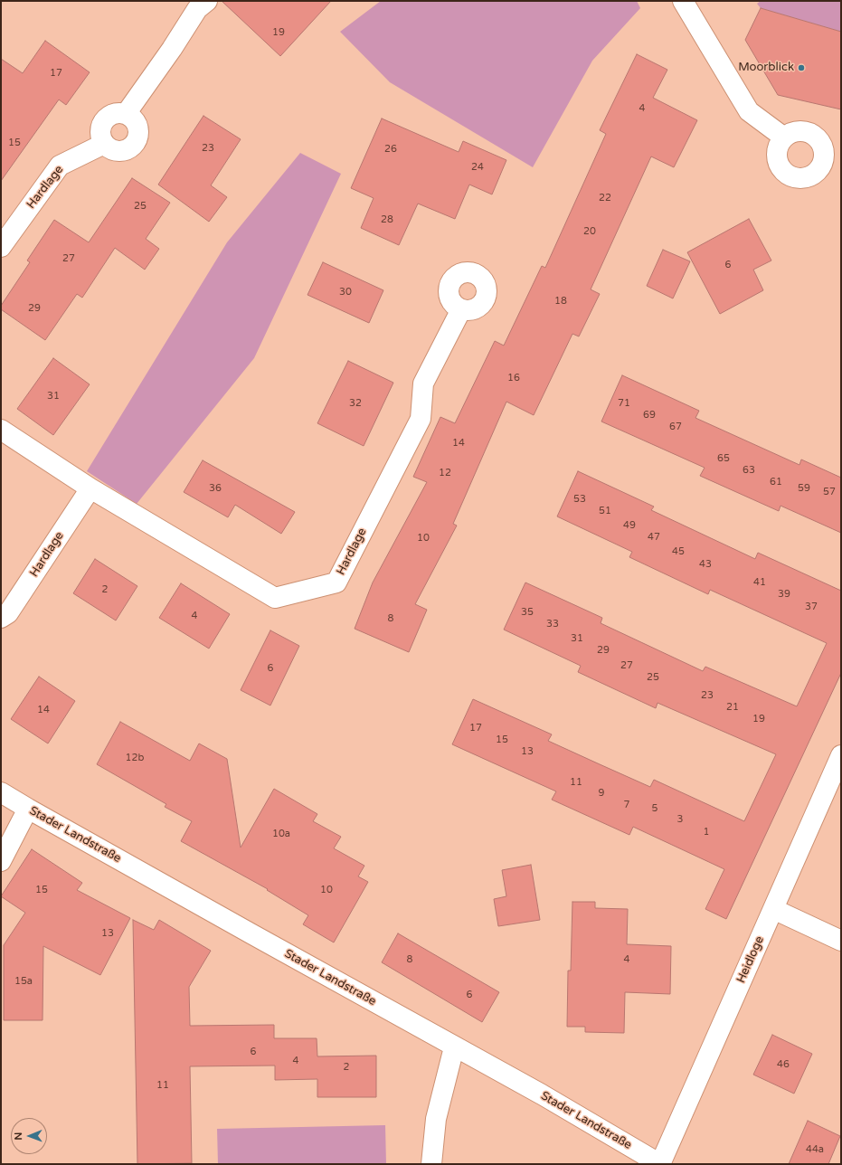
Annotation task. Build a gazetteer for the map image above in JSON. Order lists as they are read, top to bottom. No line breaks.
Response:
{"streets":{"street":["Hardlage","Stader Landstraße","Heidloge"]},"crossings":[["Stader Landstraße","Heidloge"]],"places":["Moorblick"],"house_numbers":["19","17","4","15","23","26","24","22","25","28","20","27","6","30","18","29","16","31","32","71","69","67","14","65","63","12","61","36","59","57","53","51","49","47","10","45","43","41","2","39","37","35","4","8","33","31","29","27","6","25","23","21","14","19","17","15","13","12b","11","9","7","5","3","1","10a","15","10","13","8","4","15a","6","6","4","46","2","11","44a"],"north":"left"}
